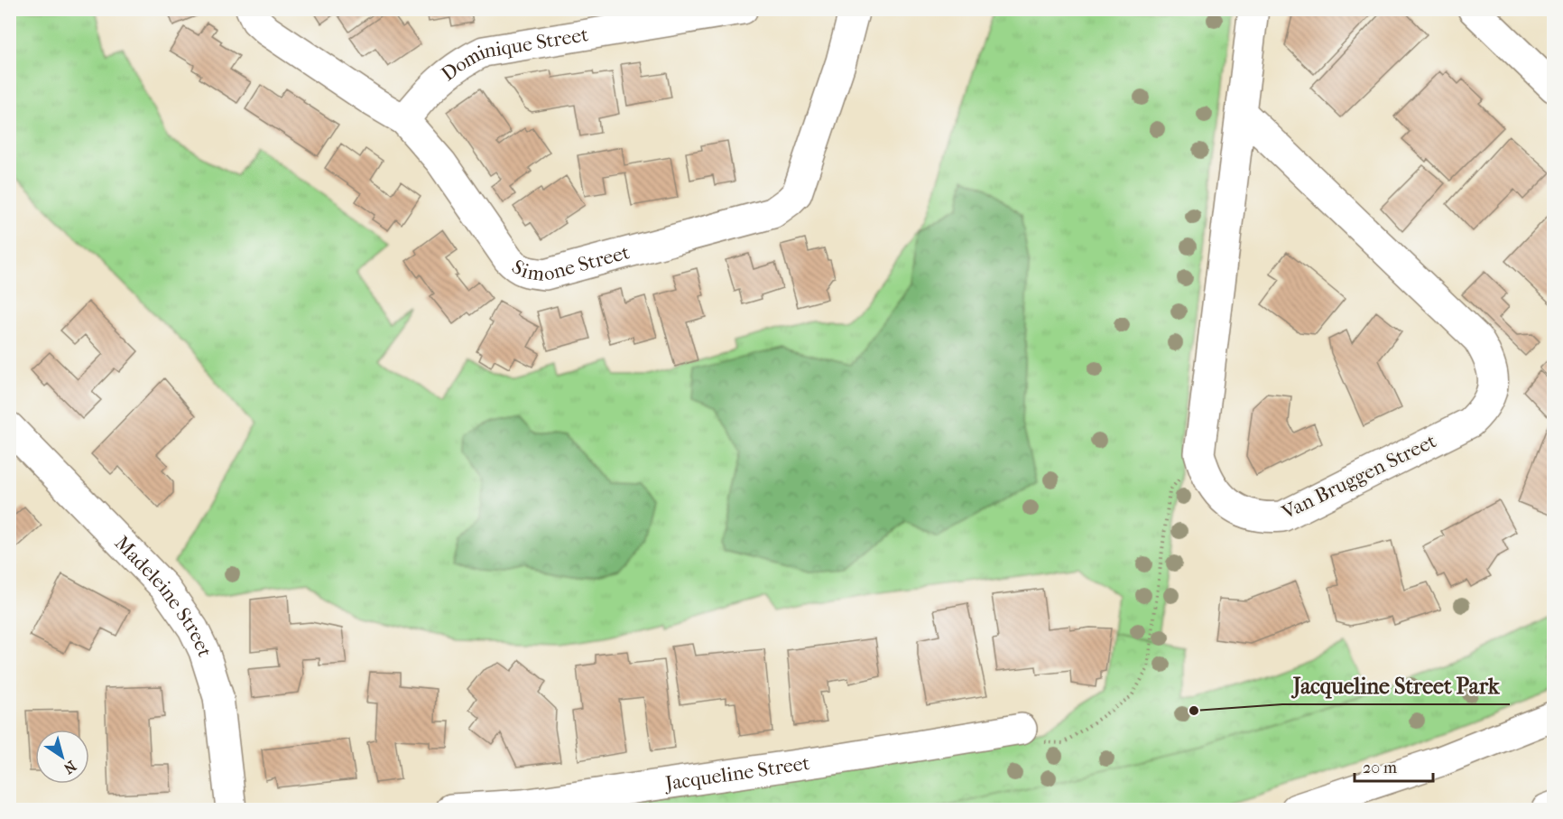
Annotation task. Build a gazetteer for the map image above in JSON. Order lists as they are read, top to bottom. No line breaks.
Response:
{"streets":{"main road":["Dominique Street","Simone Street","Van Bruggen Street","Madeleine Street","Jacqueline Street"]},"crossings":[["Dominique Street","Simone Street"]],"places":["Jacqueline Street Park"],"scale_bar":"20 m","north":"bottom right"}
